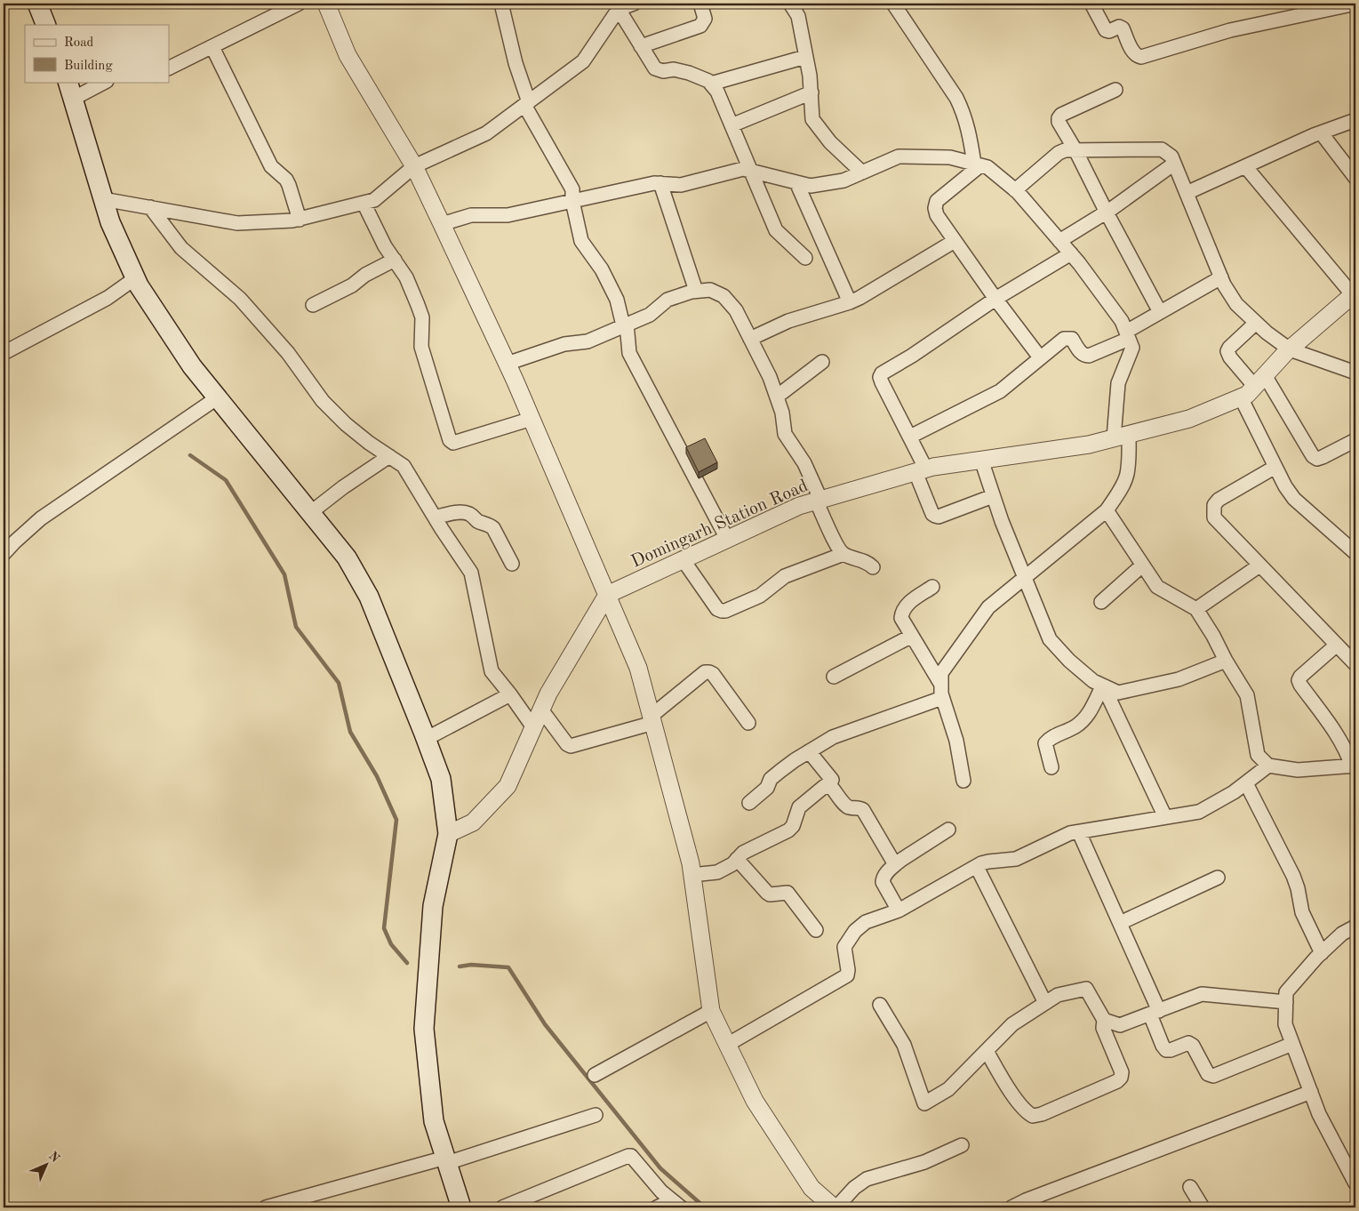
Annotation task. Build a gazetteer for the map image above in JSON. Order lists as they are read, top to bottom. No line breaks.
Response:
{"streets":{"street":["Domingarh Station Road"]},"legend":["Road","Building"],"north":"top right"}
